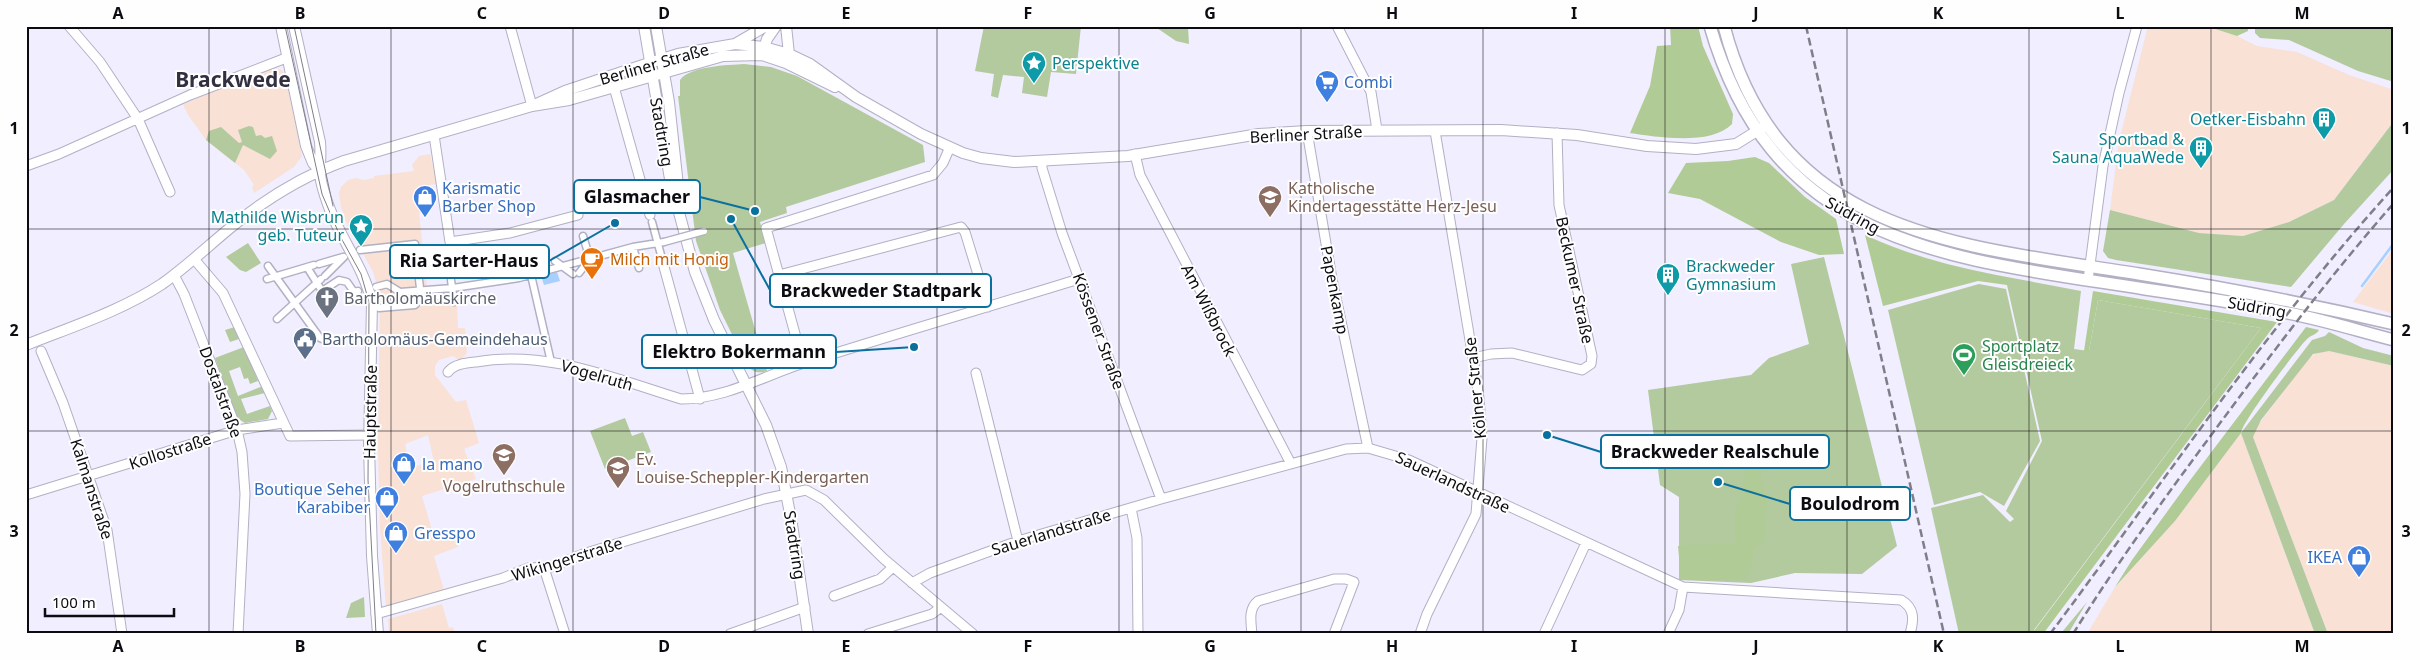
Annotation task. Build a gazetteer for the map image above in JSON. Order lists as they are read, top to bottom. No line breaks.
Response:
{"streets":{"main road":["Südring"],"street":["Berliner Straße","Stadtring","Beckumer Straße","Papenkamp","Am Wißbrock","Kössener Straße","Vogelruth","Kölner Straße","Dostalstraße","Hauptstraße","Kollostraße","Sauerlandstraße","Kalmanstraße","Wikingerstraße"]},"crossings":[["Berliner Straße","Stadtring"],["Berliner Straße","Südring"],["Berliner Straße","Beckumer Straße"],["Berliner Straße","Papenkamp"],["Berliner Straße","Am Wißbrock"],["Berliner Straße","Kössener Straße"],["Berliner Straße","Kölner Straße"],["Berliner Straße","Dostalstraße"],["Berliner Straße","Hauptstraße"],["Stadtring","Vogelruth"],["Stadtring","Wikingerstraße"],["Beckumer Straße","Kölner Straße"],["Papenkamp","Sauerlandstraße"],["Am Wißbrock","Sauerlandstraße"],["Kössener Straße","Vogelruth"],["Kössener Straße","Sauerlandstraße"],["Kölner Straße","Sauerlandstraße"],["Dostalstraße","Kollostraße"],["Hauptstraße","Wikingerstraße"],["Kollostraße","Kalmanstraße"],["Sauerlandstraße","Wikingerstraße"]],"districts":["Brackwede"],"places":{"place":["Perspektive","Mathilde Wisbrun geb. Tuteur"],"supermarket":["Combi"],"building":["Oetker-Eisbahn","Sportbad & Sauna AquaWede","Brackweder Gymnasium"],"other":["Glasmacher","Brackweder Stadtpark","Ria Sarter-Haus","Elektro Bokermann","Brackweder Realschule","Boulodrom"],"shop":["Karismatic Barber Shop","la mano","Boutique Seher Karabiber","Gresspo","IKEA"],"school or university":["Katholische Kindertagesstätte Herz-Jesu","Vogelruthschule","Ev. Louise-Scheppler-Kindergarten"],"cafe":["Milch mit Honig"],"church":["Bartholomäuskirche"],"public building":["Bartholomäus-Gemeindehaus"],"sports":["Sportplatz Gleisdreieck"]},"scale_bar":"100 m","grid":{"columns":["A","B","C","D","E","F","G","H","I","J","K","L","M"],"rows":["1","2","3"]}}
